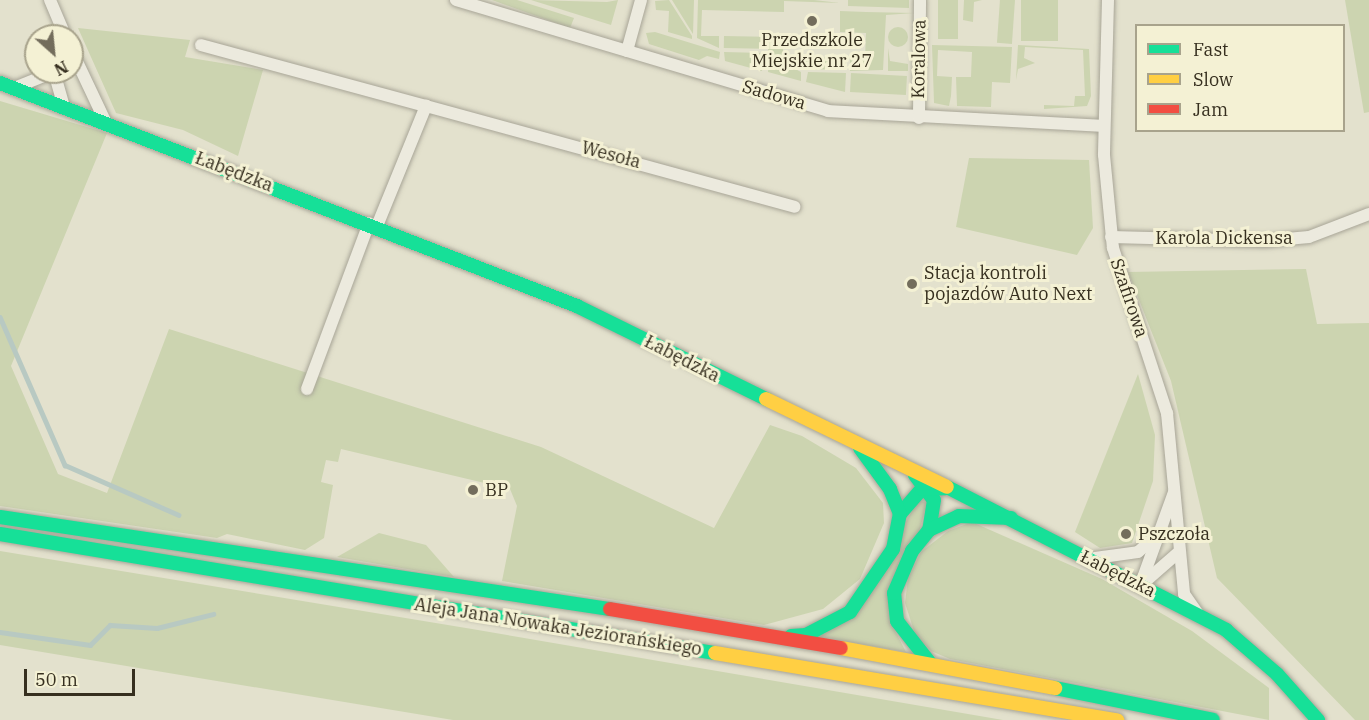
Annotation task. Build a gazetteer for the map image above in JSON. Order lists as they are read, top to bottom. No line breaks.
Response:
{"streets":{"main road":["Łabędzka","Aleja Jana Nowaka-Jeziorańskiego"],"street":["Koralowa","Sadowa","Wesoła","Karola Dickensa","Szafirowa"]},"crossings":[["Koralowa","Sadowa"],["Sadowa","Szafirowa"],["Łabędzka","Szafirowa"],["Karola Dickensa","Szafirowa"]],"places":["Przedszkole Miejskie nr 27","Stacja kontroli pojazdów Auto Next","BP","Pszczoła"],"legend":["Fast","Slow","Jam"],"scale_bar":"50 m","north":"bottom right"}
